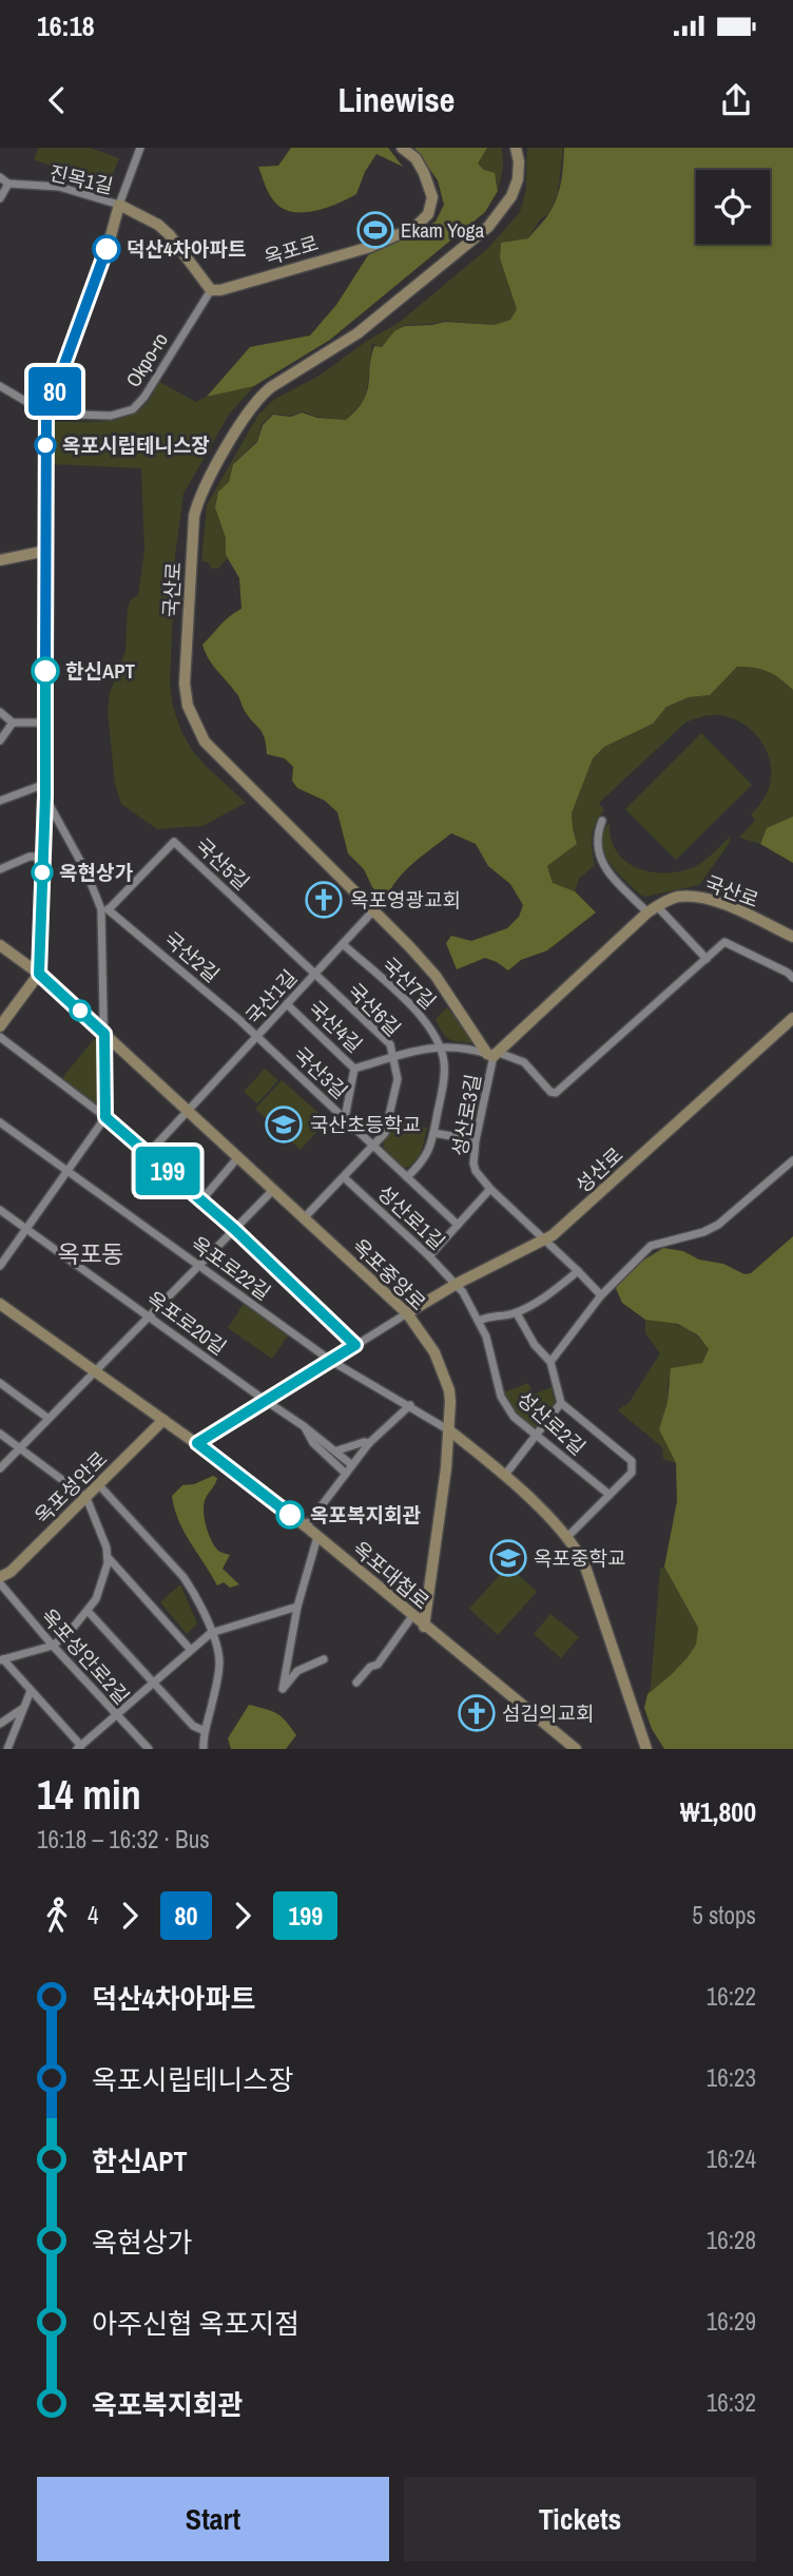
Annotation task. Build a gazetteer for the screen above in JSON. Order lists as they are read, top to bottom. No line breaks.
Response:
{"streets":{"street":["진목1길","옥포로","Okpo-ro","국산로","국산5길","국산2길","국산7길","국산1길","국산6길","국산4길","국산3길","성산로3길","성산로","성산로1길","옥포로22길","옥포중앙로","옥포로20길","성산로2길","옥포성안로","옥포대첩로","옥포성안로2길"]},"crossings":[["옥포로","Okpo-ro"],["국산로","국산1길"],["국산로","성산로3길"],["국산5길","국산2길"],["국산5길","국산1길"],["국산5길","국산6길"],["국산2길","국산1길"],["국산2길","국산3길"],["국산7길","국산1길"],["국산1길","국산6길"],["국산1길","국산4길"],["국산1길","국산3길"],["국산1길","옥포중앙로"],["국산6길","국산3길"],["국산6길","성산로1길"],["국산6길","옥포중앙로"],["국산4길","국산3길"],["성산로3길","성산로"],["성산로","성산로1길"],["성산로","옥포중앙로"],["성산로","성산로2길"],["성산로1길","성산로2길"],["옥포로22길","옥포중앙로"],["옥포중앙로","옥포대첩로"],["옥포성안로","옥포대첩로"]],"districts":["옥포동"],"places":{"sports":["Ekam Yoga"],"other":["덕산4차아파트","옥포시립테니스장","한신APT","옥현상가","옥포복지회관"],"church":["옥포영광교회","섬김의교회"],"school or university":["국산초등학교","옥포중학교"]},"lines":["bus line 80","bus line 199"],"page":{"status":"16:18","header":"Linewise","on_map":["80","199"],"heading":["14 min","16:18 – 16:32 · Bus","₩1,800"],"legs":["4","80","199","5 stops"],"list":[{"name":"덕산4차아파트","value":"16:22"},{"name":"옥포시립테니스장","value":"16:23"},{"name":"한신APT","value":"16:24"},{"name":"옥현상가","value":"16:28"},{"name":"아주신협 옥포지점","value":"16:29"},{"name":"옥포복지회관","value":"16:32"}],"buttons":["Start","Tickets"]}}
